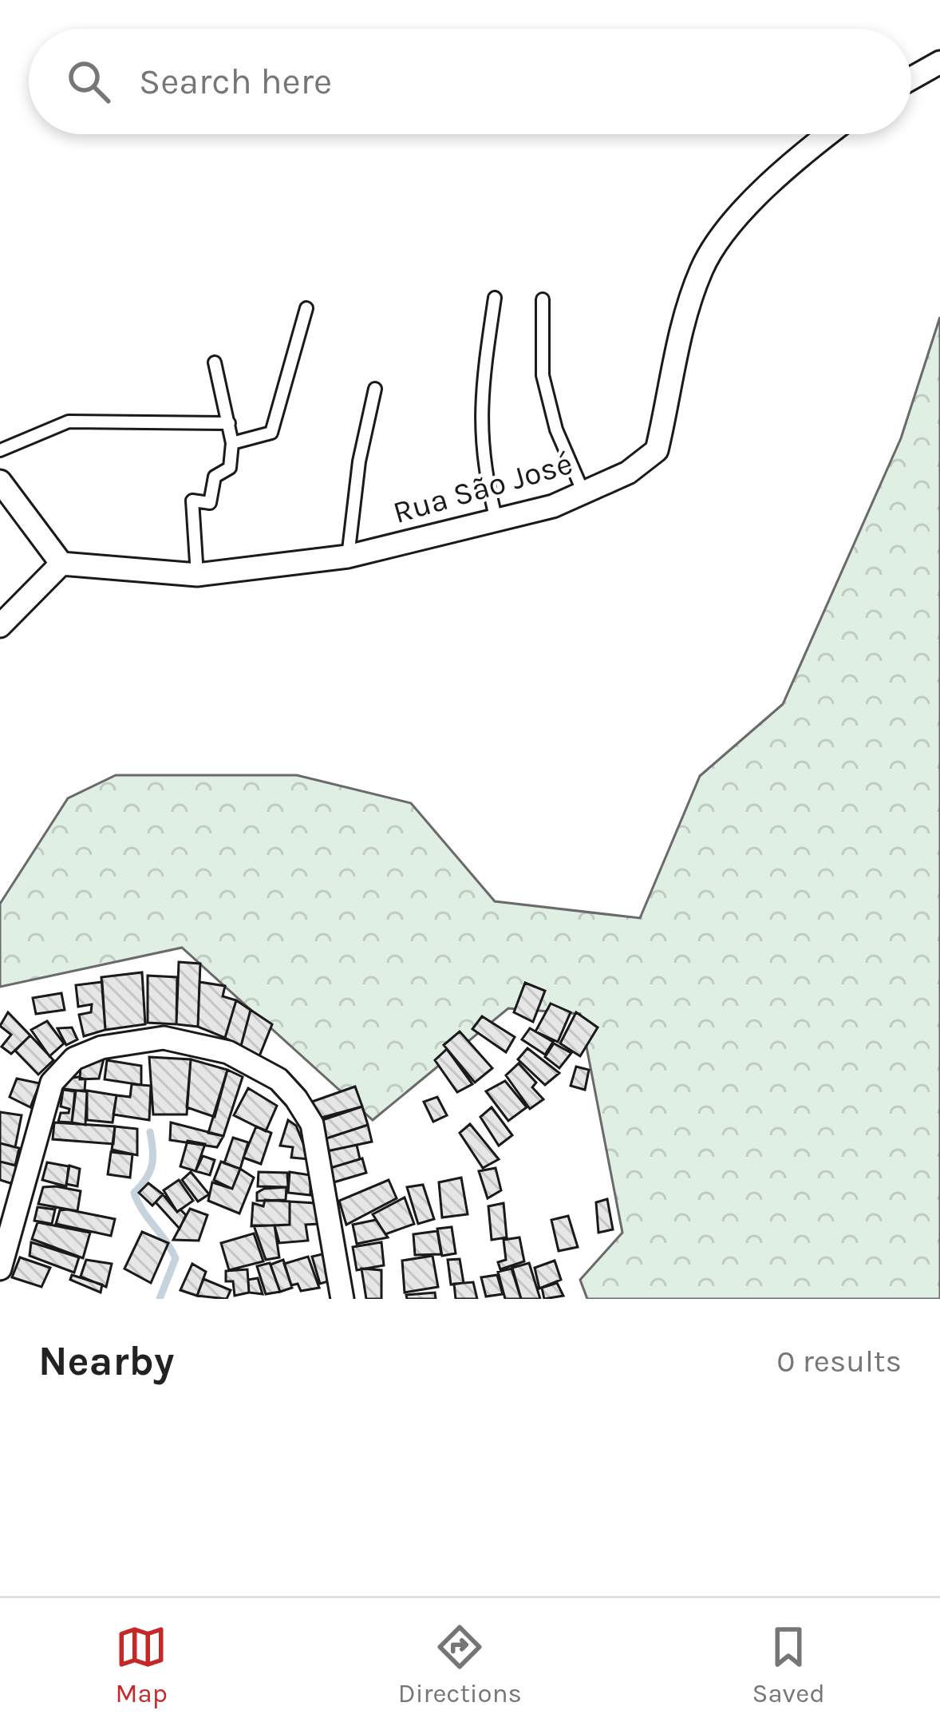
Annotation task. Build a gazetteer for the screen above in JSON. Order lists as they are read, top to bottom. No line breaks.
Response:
{"streets":{"street":["Rua São José"]},"page":{"search":"Search here","heading":["Nearby","0 results"],"nav":["Map","Directions","Saved"]}}
